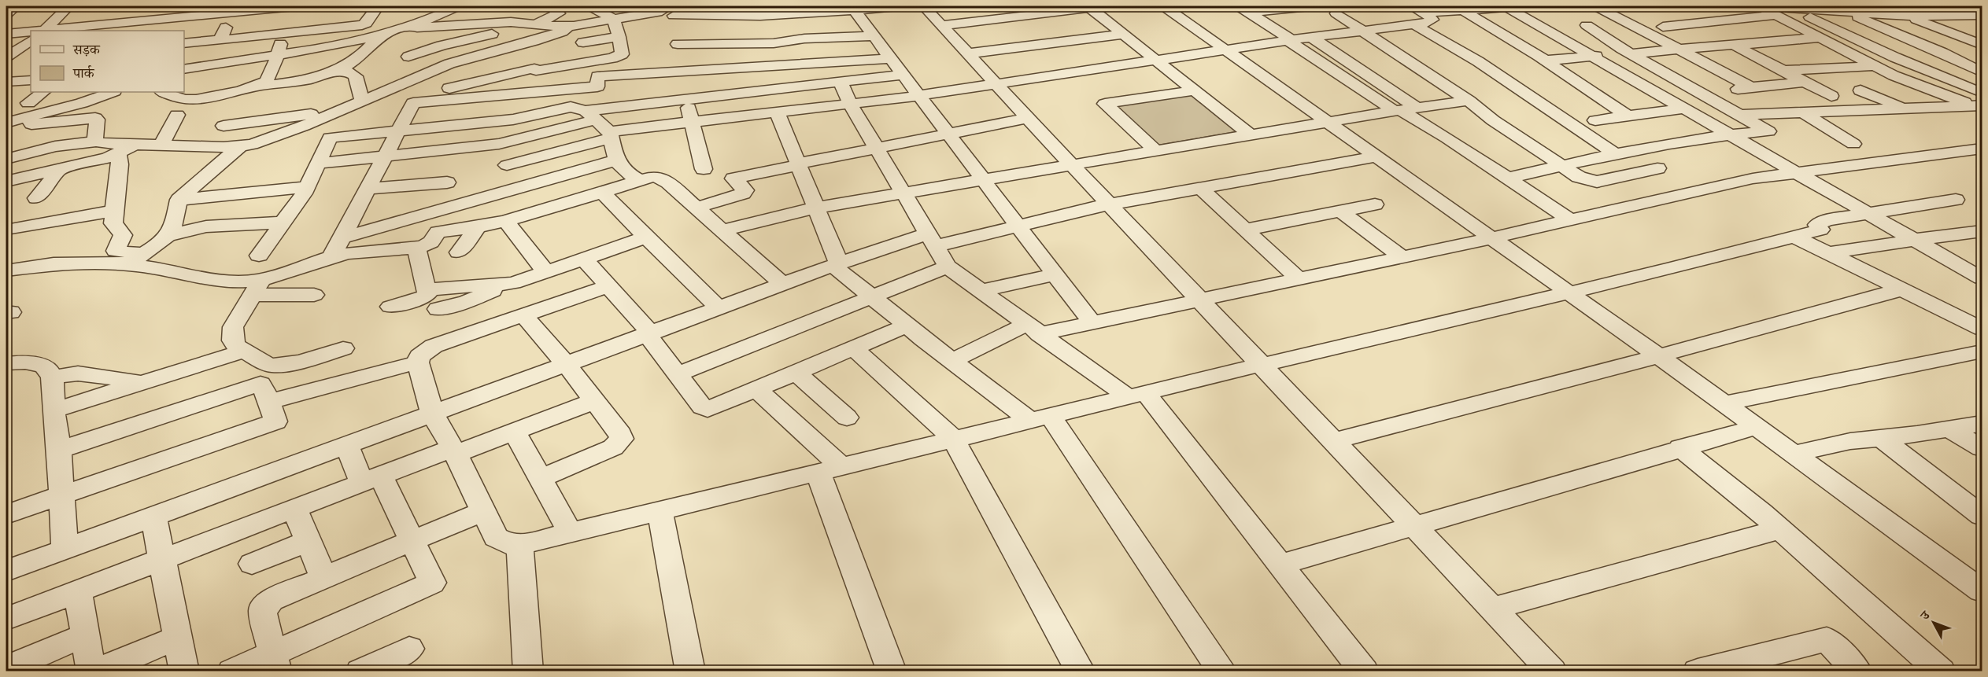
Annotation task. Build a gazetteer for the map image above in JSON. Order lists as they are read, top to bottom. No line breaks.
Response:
{"legend":["सड़क","पार्क"],"north":"top left"}
